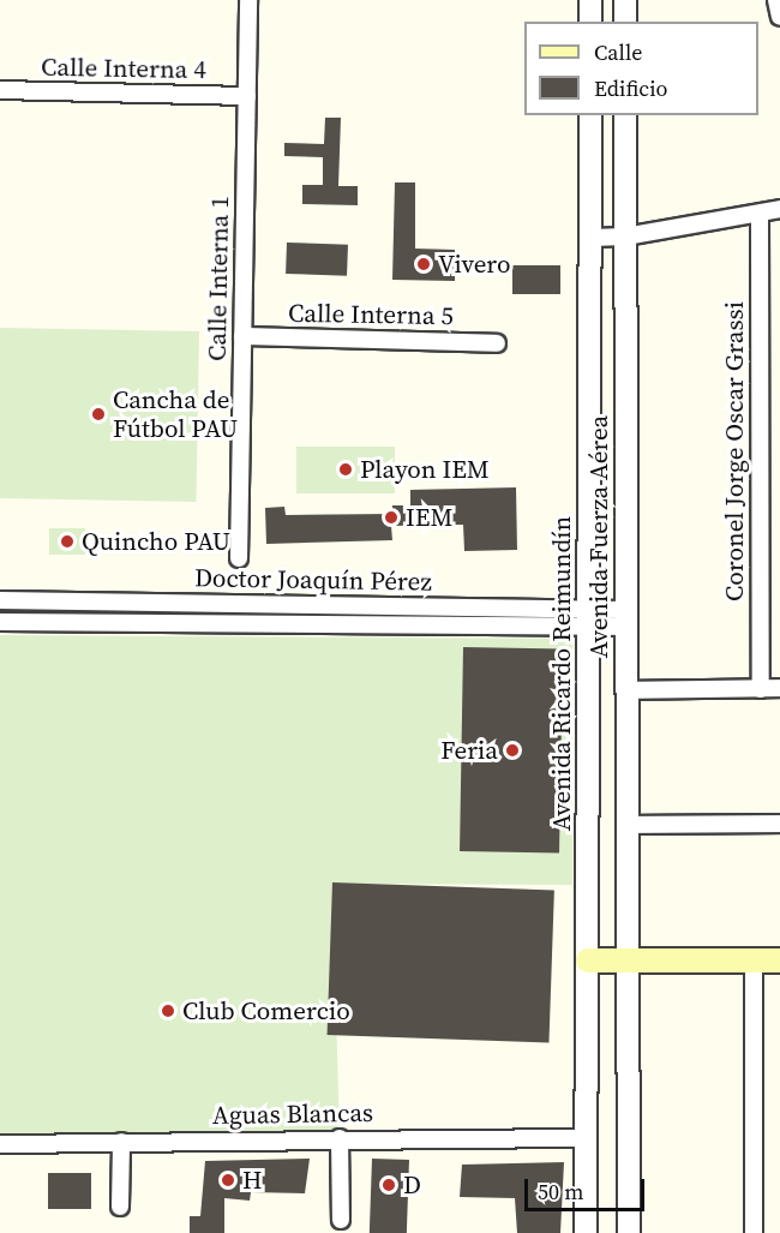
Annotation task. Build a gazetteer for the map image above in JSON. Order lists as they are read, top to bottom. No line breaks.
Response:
{"streets":{"street":["Calle Interna 4","Calle Interna 1","Calle Interna 5","Coronel Jorge Oscar Grassi","Avenida Fuerza Aérea","Doctor Joaquín Pérez","Avenida Ricardo Reimundín","Aguas Blancas"]},"crossings":[["Calle Interna 4","Calle Interna 1"],["Calle Interna 1","Calle Interna 5"],["Avenida Fuerza Aérea","Doctor Joaquín Pérez"],["Doctor Joaquín Pérez","Avenida Ricardo Reimundín"],["Avenida Ricardo Reimundín","Aguas Blancas"]],"places":["Vivero","Cancha de Fútbol PAU","Playon IEM","IEM","Quincho PAU","Feria","Club Comercio","H","D"],"legend":["Calle","Edificio"],"scale_bar":"50 m"}
